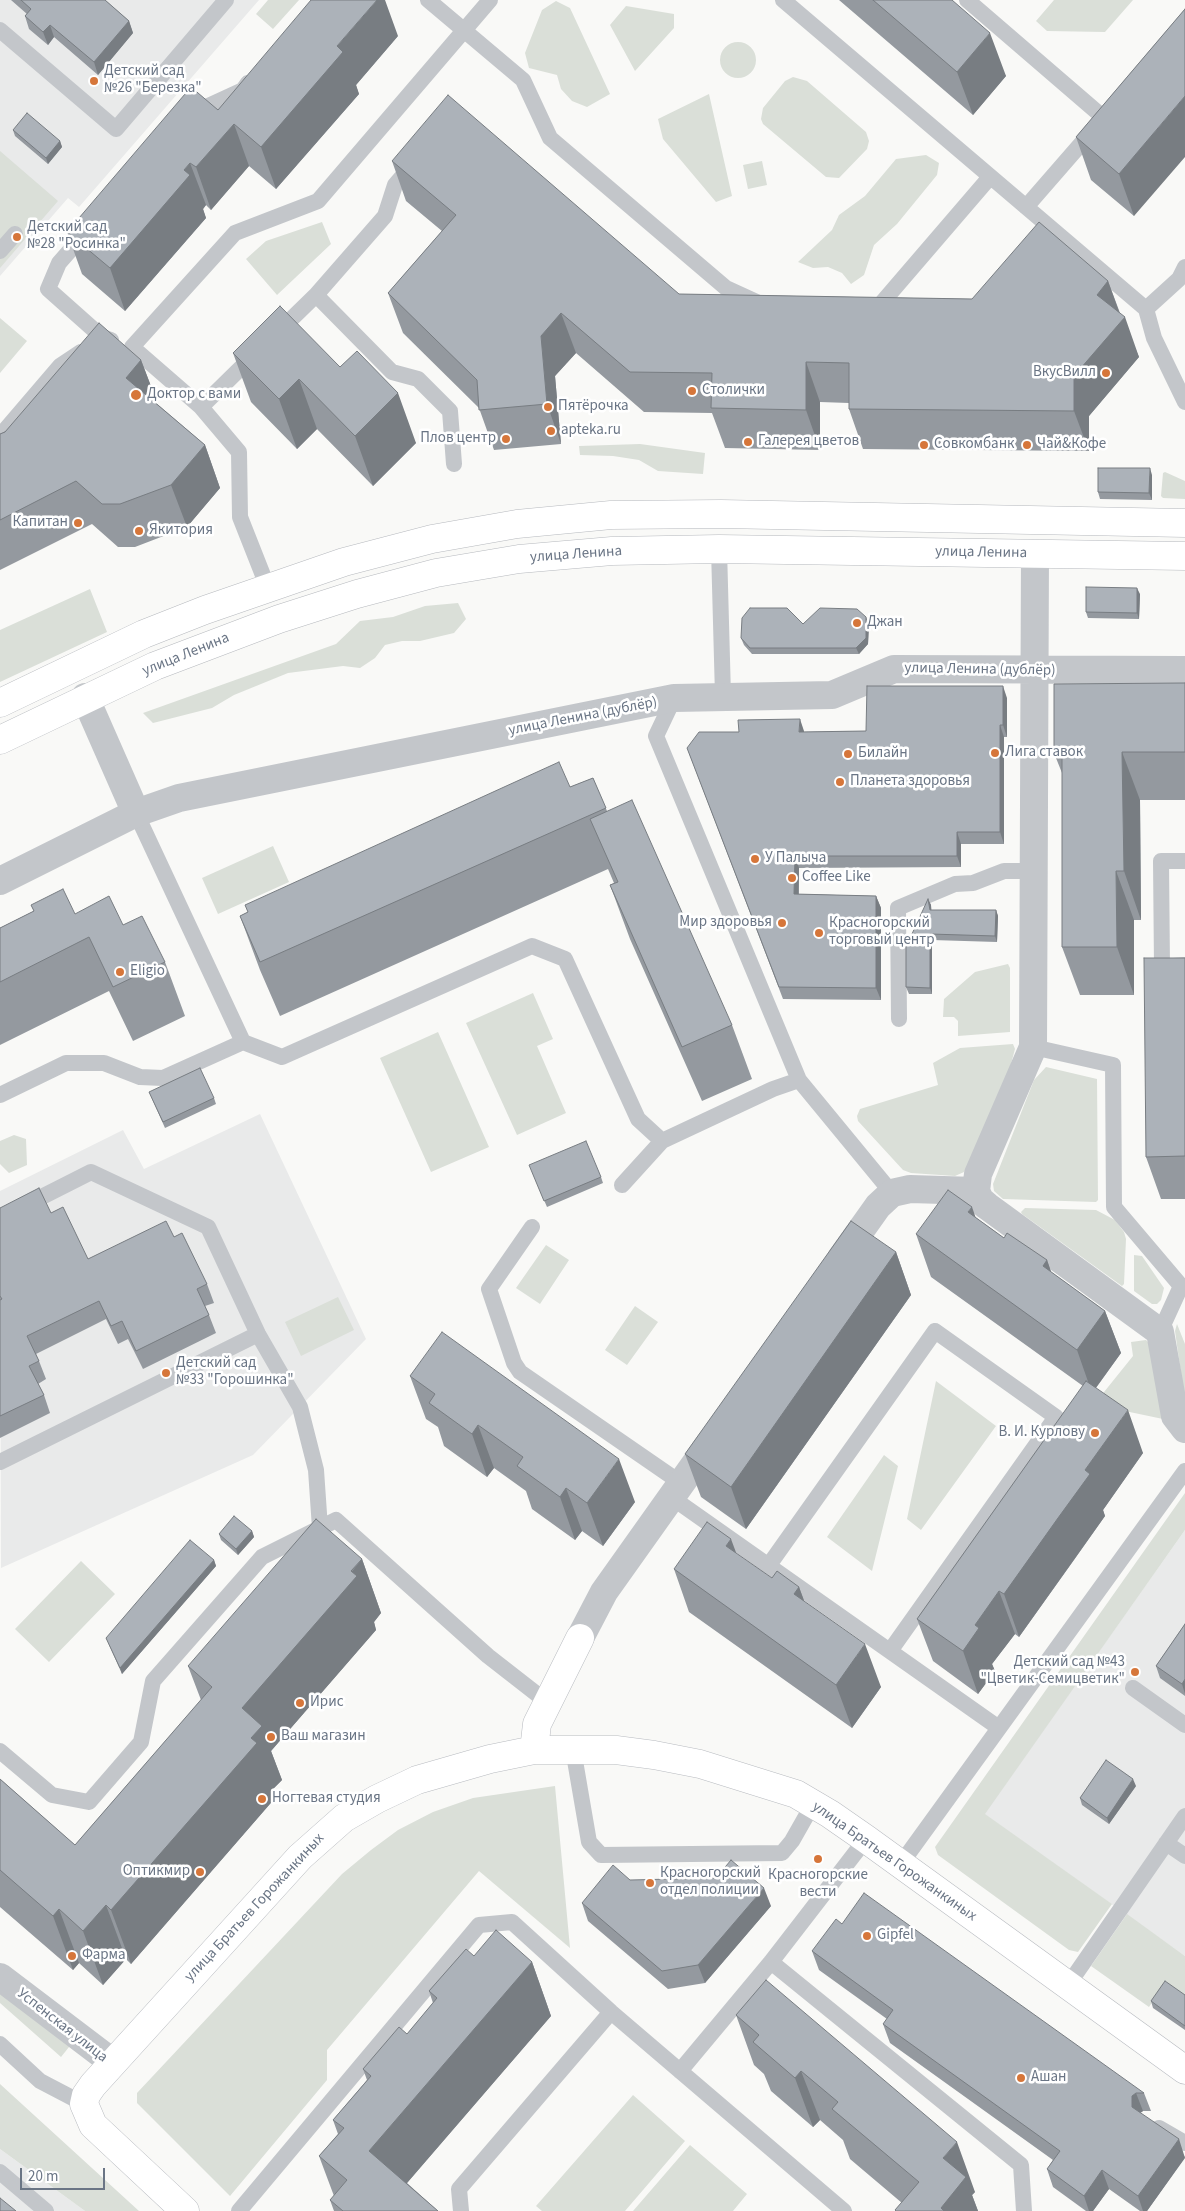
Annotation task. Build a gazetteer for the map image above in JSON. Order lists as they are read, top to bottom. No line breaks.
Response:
{"streets":{"main road":["улица Ленина","улица Братьев Горожанкиных","Успенская улица"],"street":["улица Ленина (дублёр)"]},"crossings":[["улица Братьев Горожанкиных","Успенская улица"]],"places":["Детский сад №26 \"Березка\"","Детский сад №28 \"Росинка\"","ВкусВилл","Столички","Доктор с вами","Пятёрочка","apteka.ru","Плов центр","Галерея цветов","Совкомбанк","Чай&Кофе","Капитан","Якитория","Джан","Лига ставок","Билайн","Планета здоровья","У Палыча","Coffee Like","Мир здоровья","Красногорский торговый центр","Eligio","Детский сад №33 \"Горошинка\"","В. И. Курлову","Детский сад №43 \"Цветик-Семицветик\"","Ирис","Ваш магазин","Ногтевая студия","Красногорские вести","Оптикмир","Красногорский отдел полиции","Gipfel","Фарма","Ашан"],"scale_bar":"20 m"}
